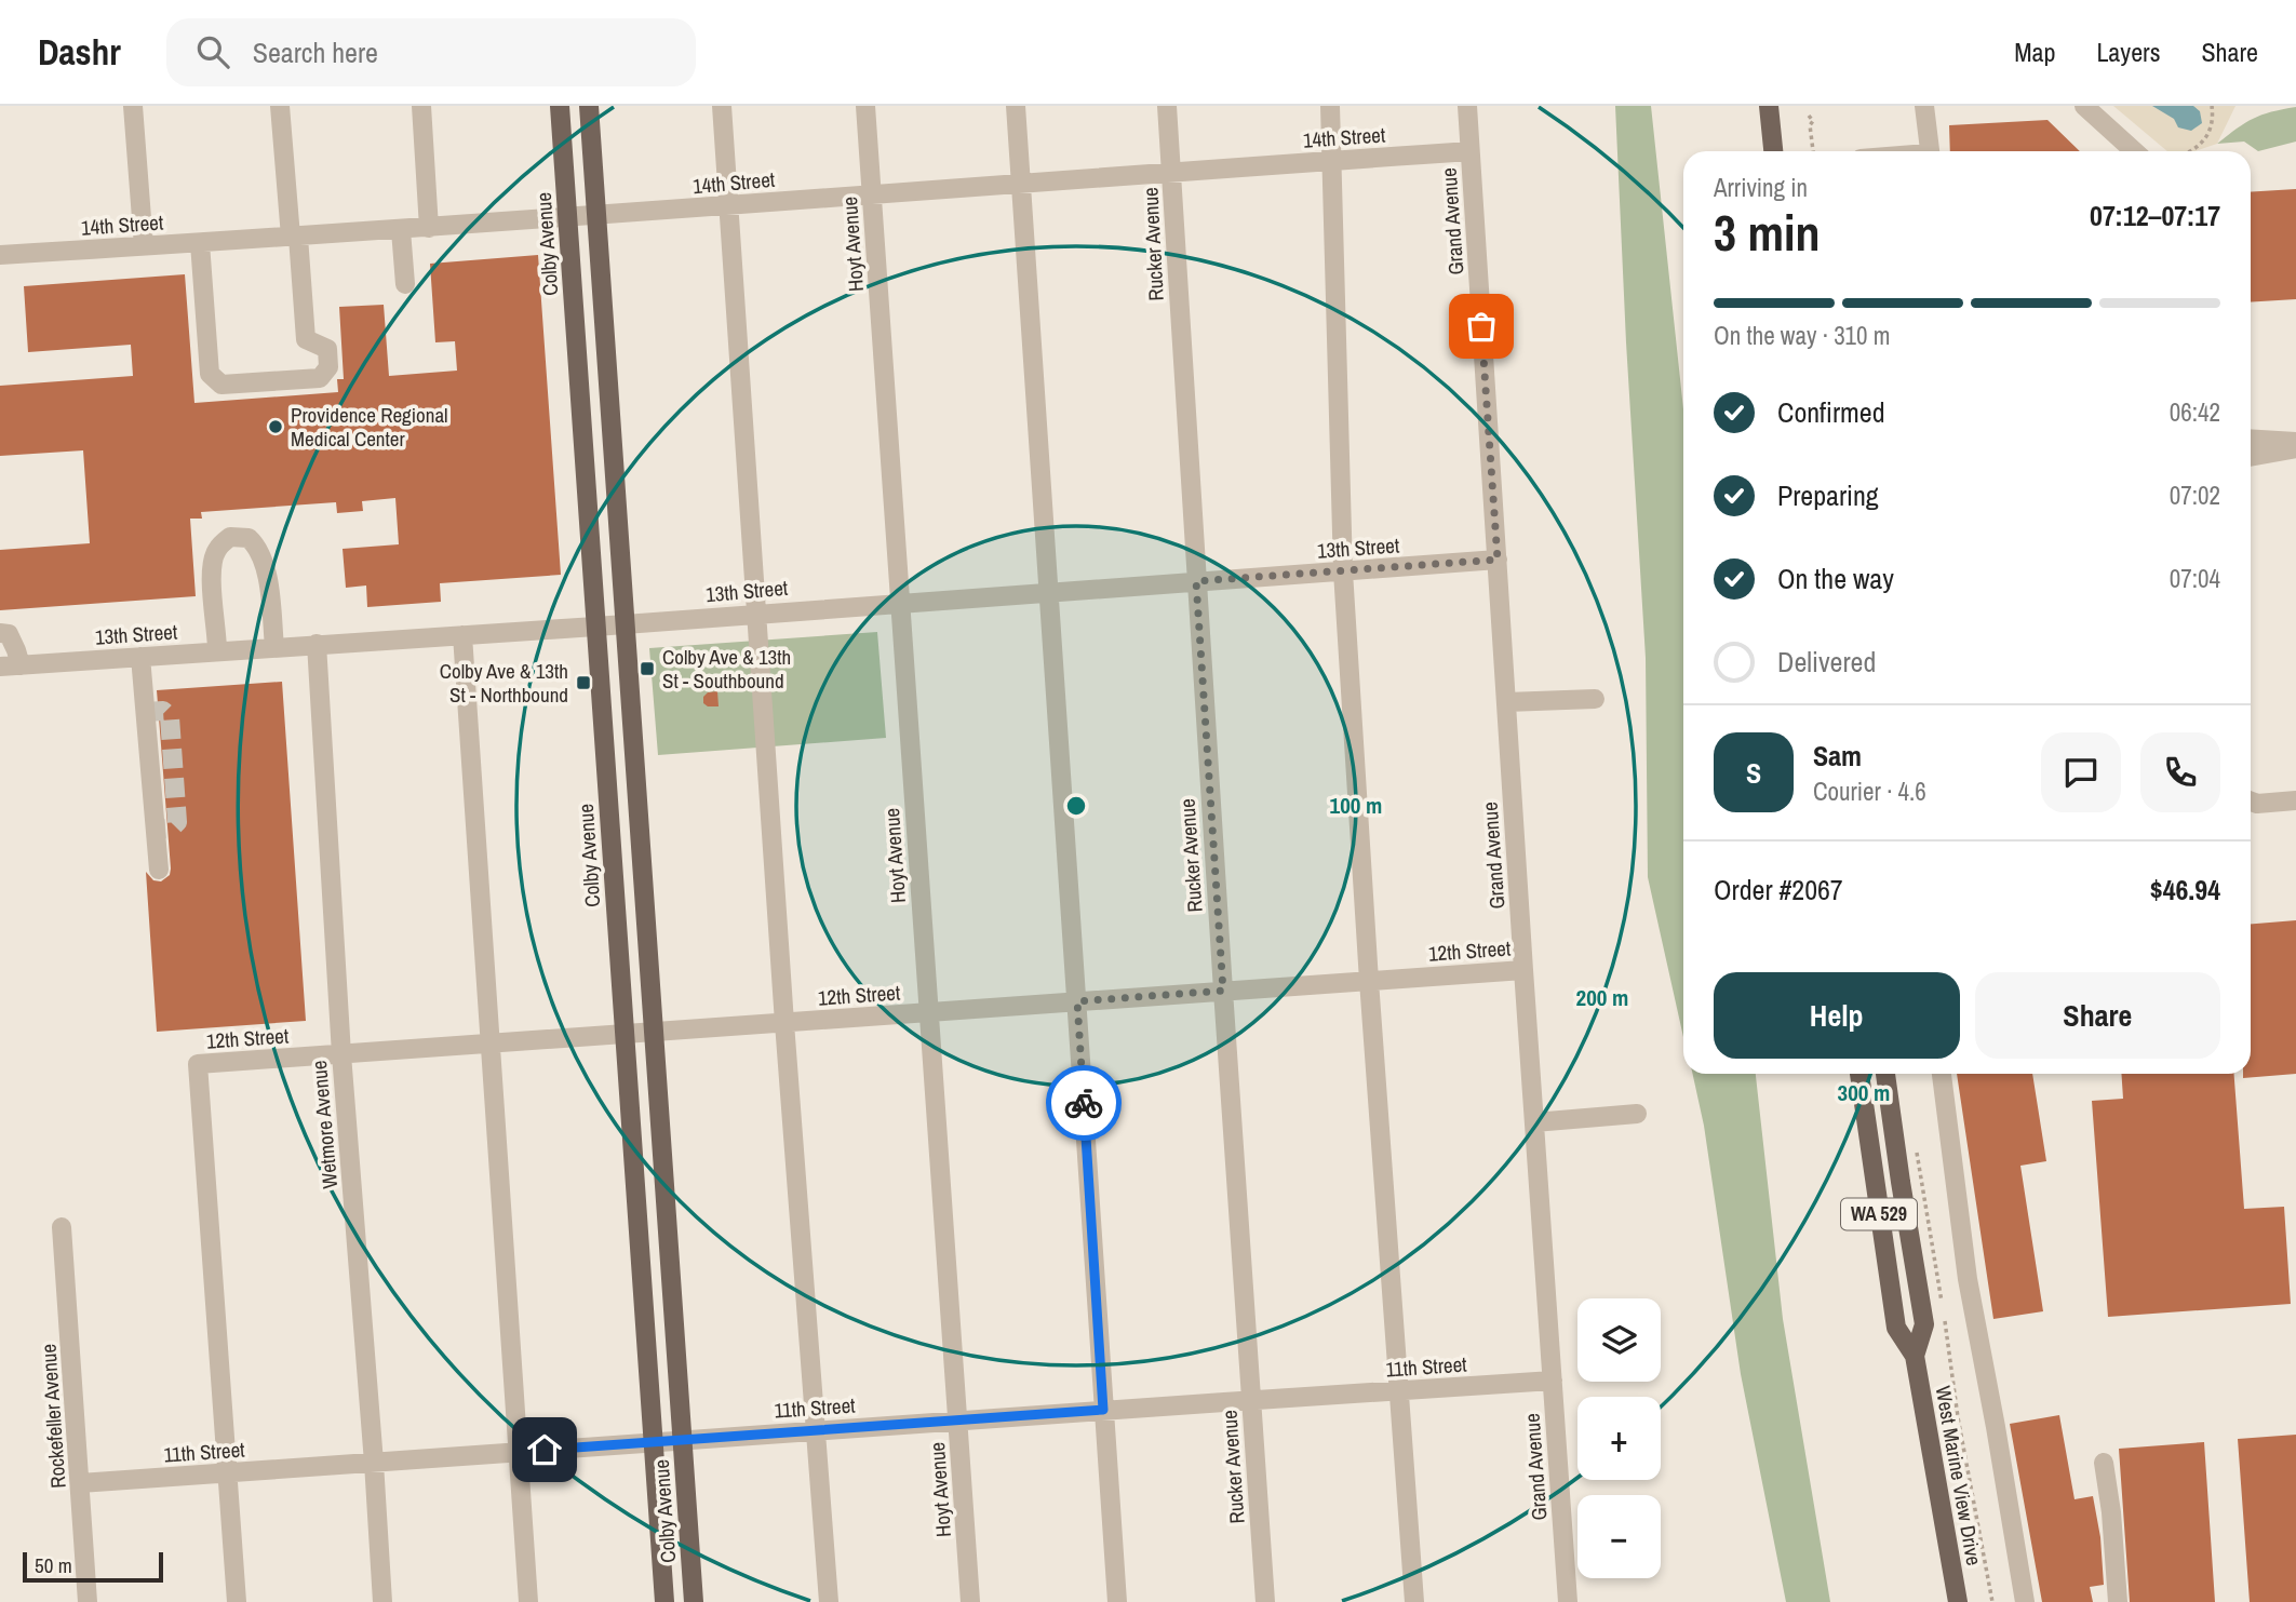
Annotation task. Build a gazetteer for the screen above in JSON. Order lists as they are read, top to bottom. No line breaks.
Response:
{"streets":{"main road":["Colby Avenue","WA 529","West Marine View Drive"],"street":["14th Street","Grand Avenue","Hoyt Avenue","Rucker Avenue","13th Street","12th Street","Wetmore Avenue","11th Street","Rockefeller Avenue"]},"crossings":[["14th Street","Grand Avenue"],["14th Street","Colby Avenue"],["14th Street","Hoyt Avenue"],["14th Street","Rucker Avenue"],["Grand Avenue","13th Street"],["Grand Avenue","12th Street"],["Grand Avenue","11th Street"],["Colby Avenue","13th Street"],["Colby Avenue","12th Street"],["Colby Avenue","11th Street"],["Hoyt Avenue","13th Street"],["Hoyt Avenue","12th Street"],["Hoyt Avenue","11th Street"],["Rucker Avenue","13th Street"],["Rucker Avenue","12th Street"],["Rucker Avenue","11th Street"],["13th Street","Wetmore Avenue"],["12th Street","Wetmore Avenue"],["12th Street","11th Street"],["Wetmore Avenue","11th Street"],["11th Street","Rockefeller Avenue"]],"places":{"other":["Providence Regional Medical Center"],"transit":["Colby Ave & 13th St - Southbound","Colby Ave & 13th St - Northbound"]},"scale_bar":"50 m","page":{"header":"Dashr","search":"Search here","nav":["Map","Layers","Share"],"heading":["3 min","Arriving in","07:12–07:17"],"panel":["Sam","Courier · 4.6","Order #2067","$46.94"],"bar":"On the way · 310 m","list":[["Confirmed","06:42"],["Preparing","07:02"],["On the way","07:04"],"Delivered"],"round":"S","buttons":["Help","Share"],"map_buttons":["+","−"],"scale":"50 m"},"rings":["100 m","200 m","300 m"]}
